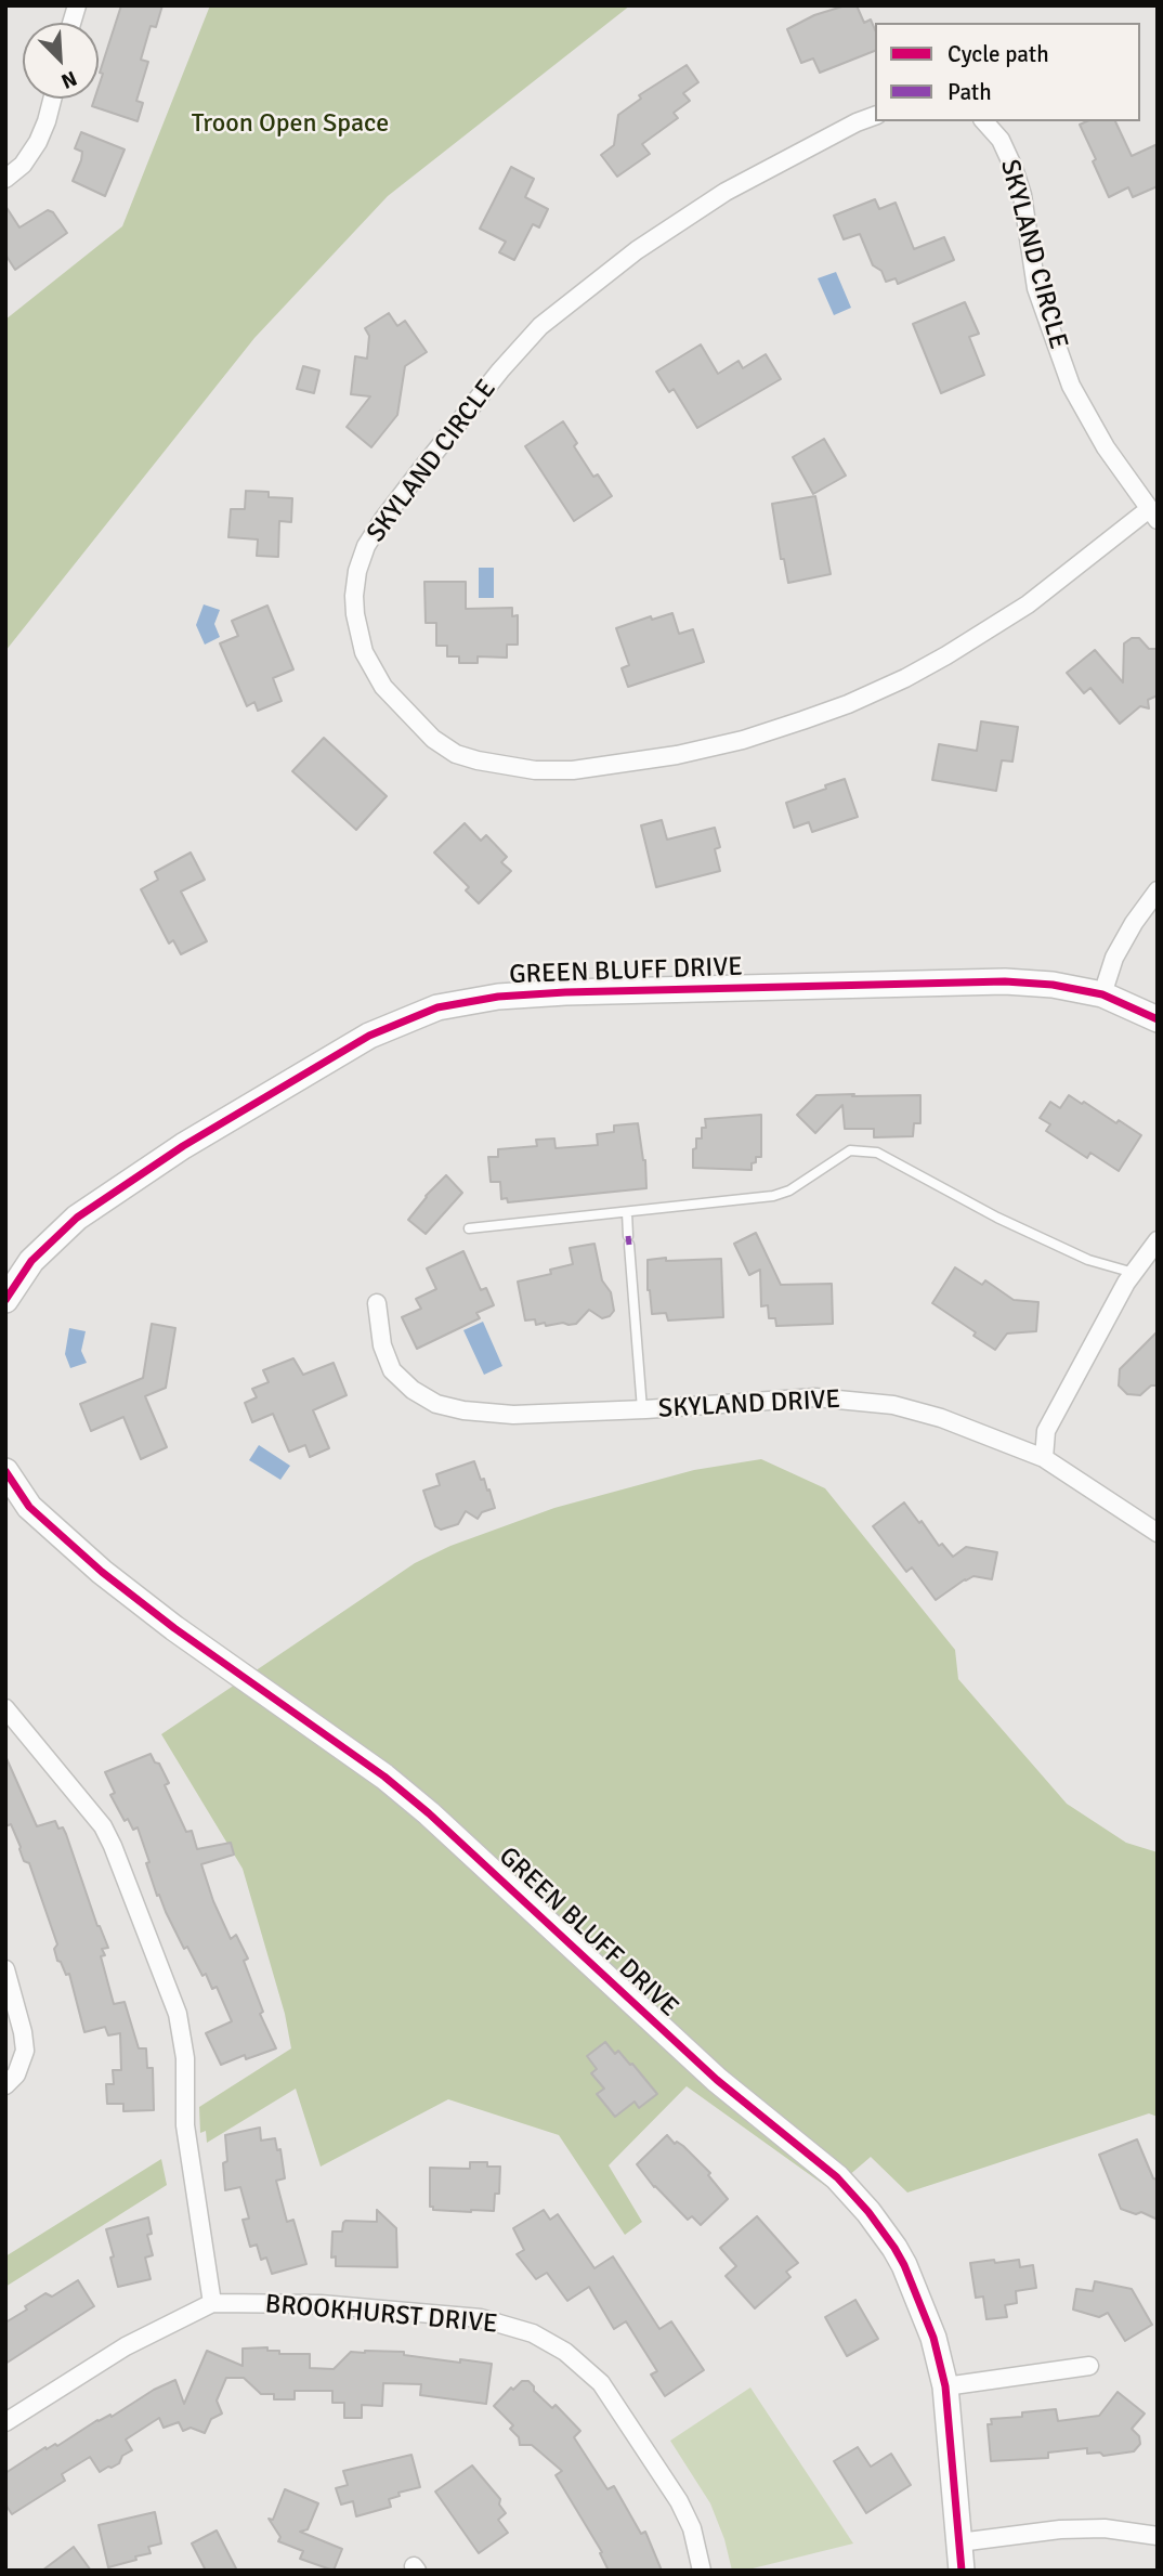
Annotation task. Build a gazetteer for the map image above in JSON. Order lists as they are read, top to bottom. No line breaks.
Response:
{"streets":{"street":["SKYLAND CIRCLE","GREEN BLUFF DRIVE","SKYLAND DRIVE","BROOKHURST DRIVE"]},"parks":["Troon Open Space"],"legend":["Cycle path","Path"],"north":"bottom right"}
